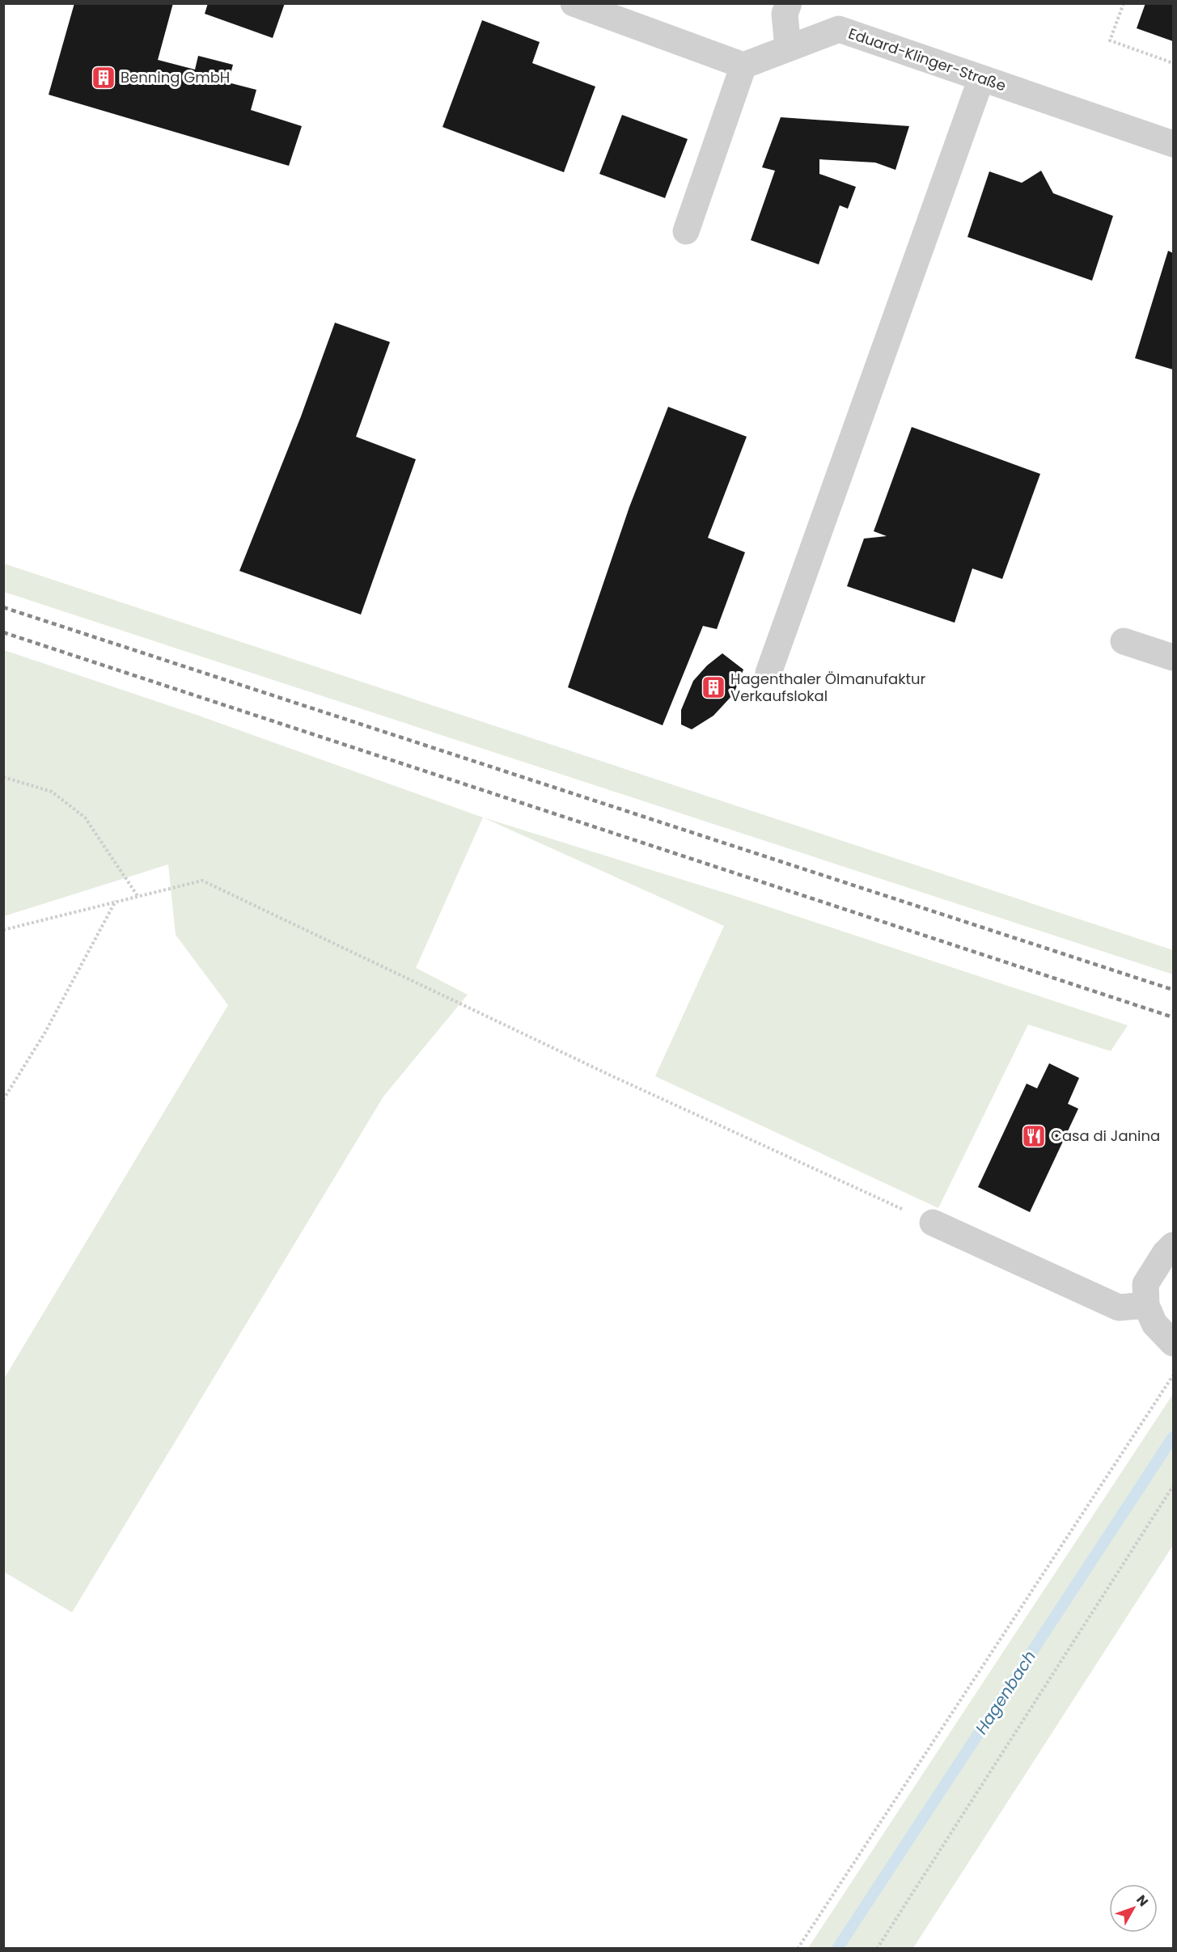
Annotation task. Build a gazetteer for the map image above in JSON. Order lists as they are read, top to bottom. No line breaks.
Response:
{"streets":{"street":["Eduard-Klinger-Straße"]},"water":["Hagenbach"],"places":{"building":["Benning GmbH","Hagenthaler Ölmanufaktur Verkaufslokal"],"restaurant":["Casa di Janina"]},"north":"top right"}
